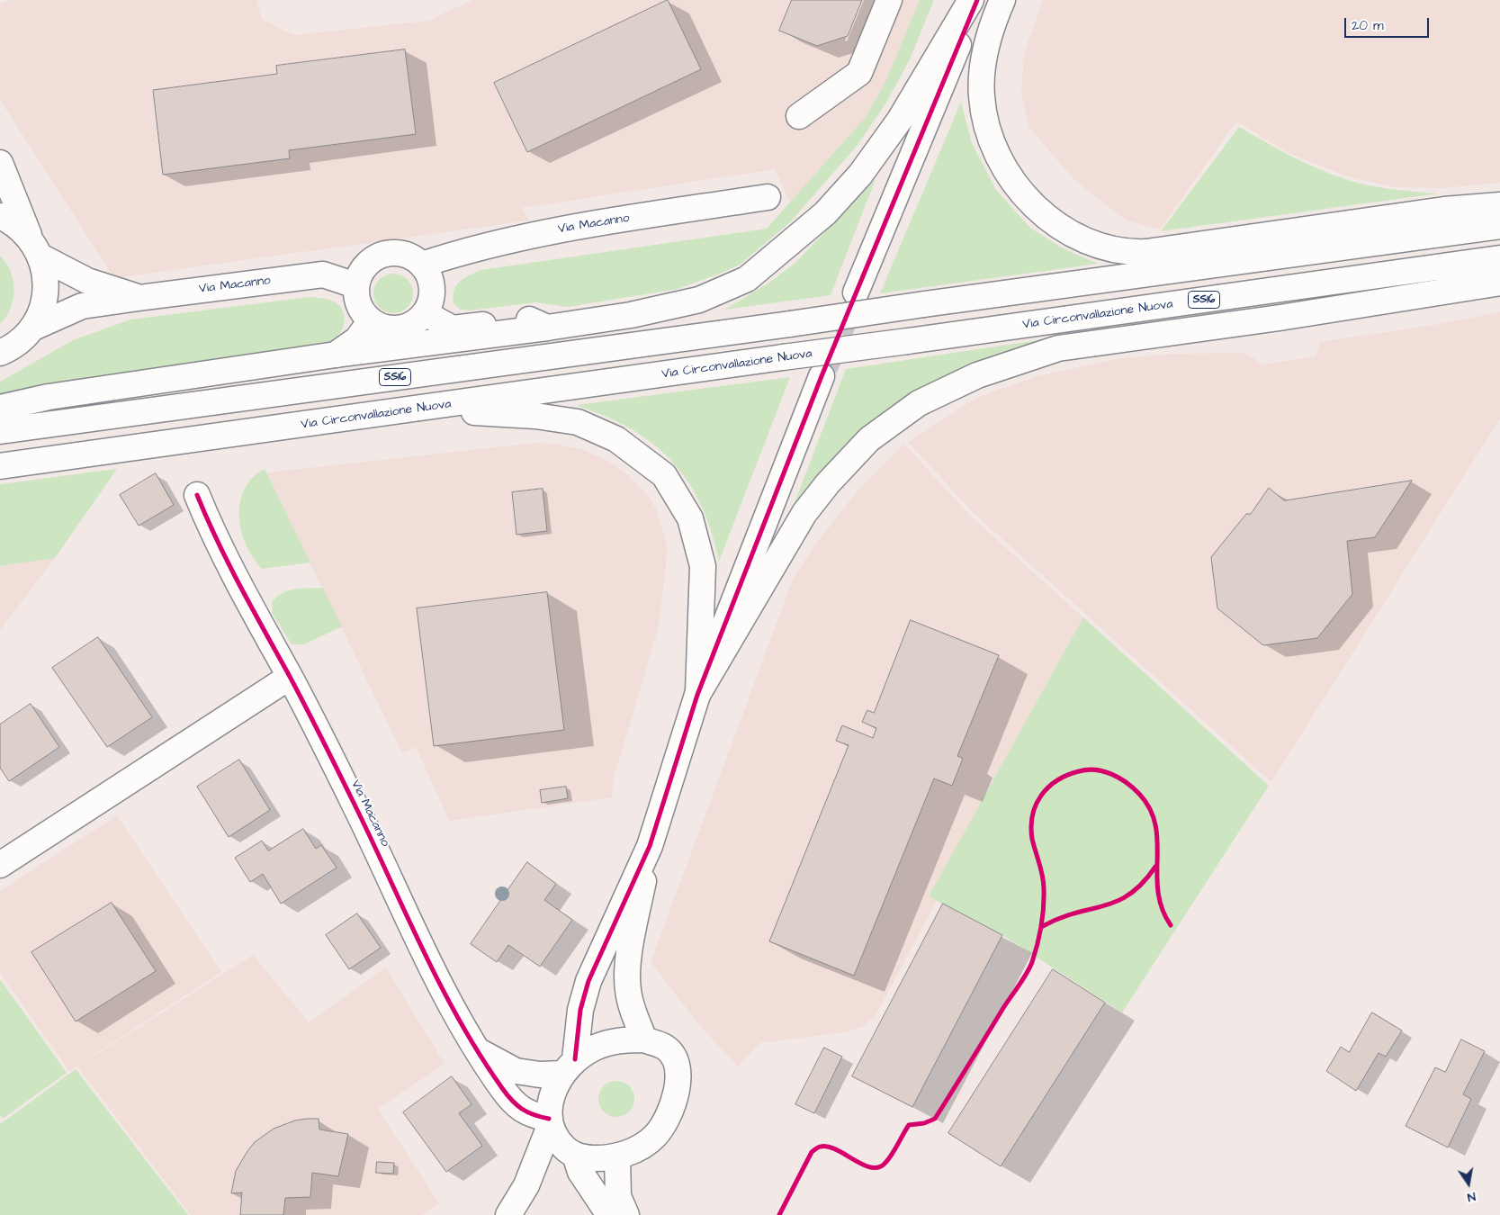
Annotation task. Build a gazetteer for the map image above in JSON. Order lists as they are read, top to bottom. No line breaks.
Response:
{"streets":{"main road":["Via Macanno","SS16","Via Circonvallazione Nuova"]},"scale_bar":"20 m","north":"bottom"}
